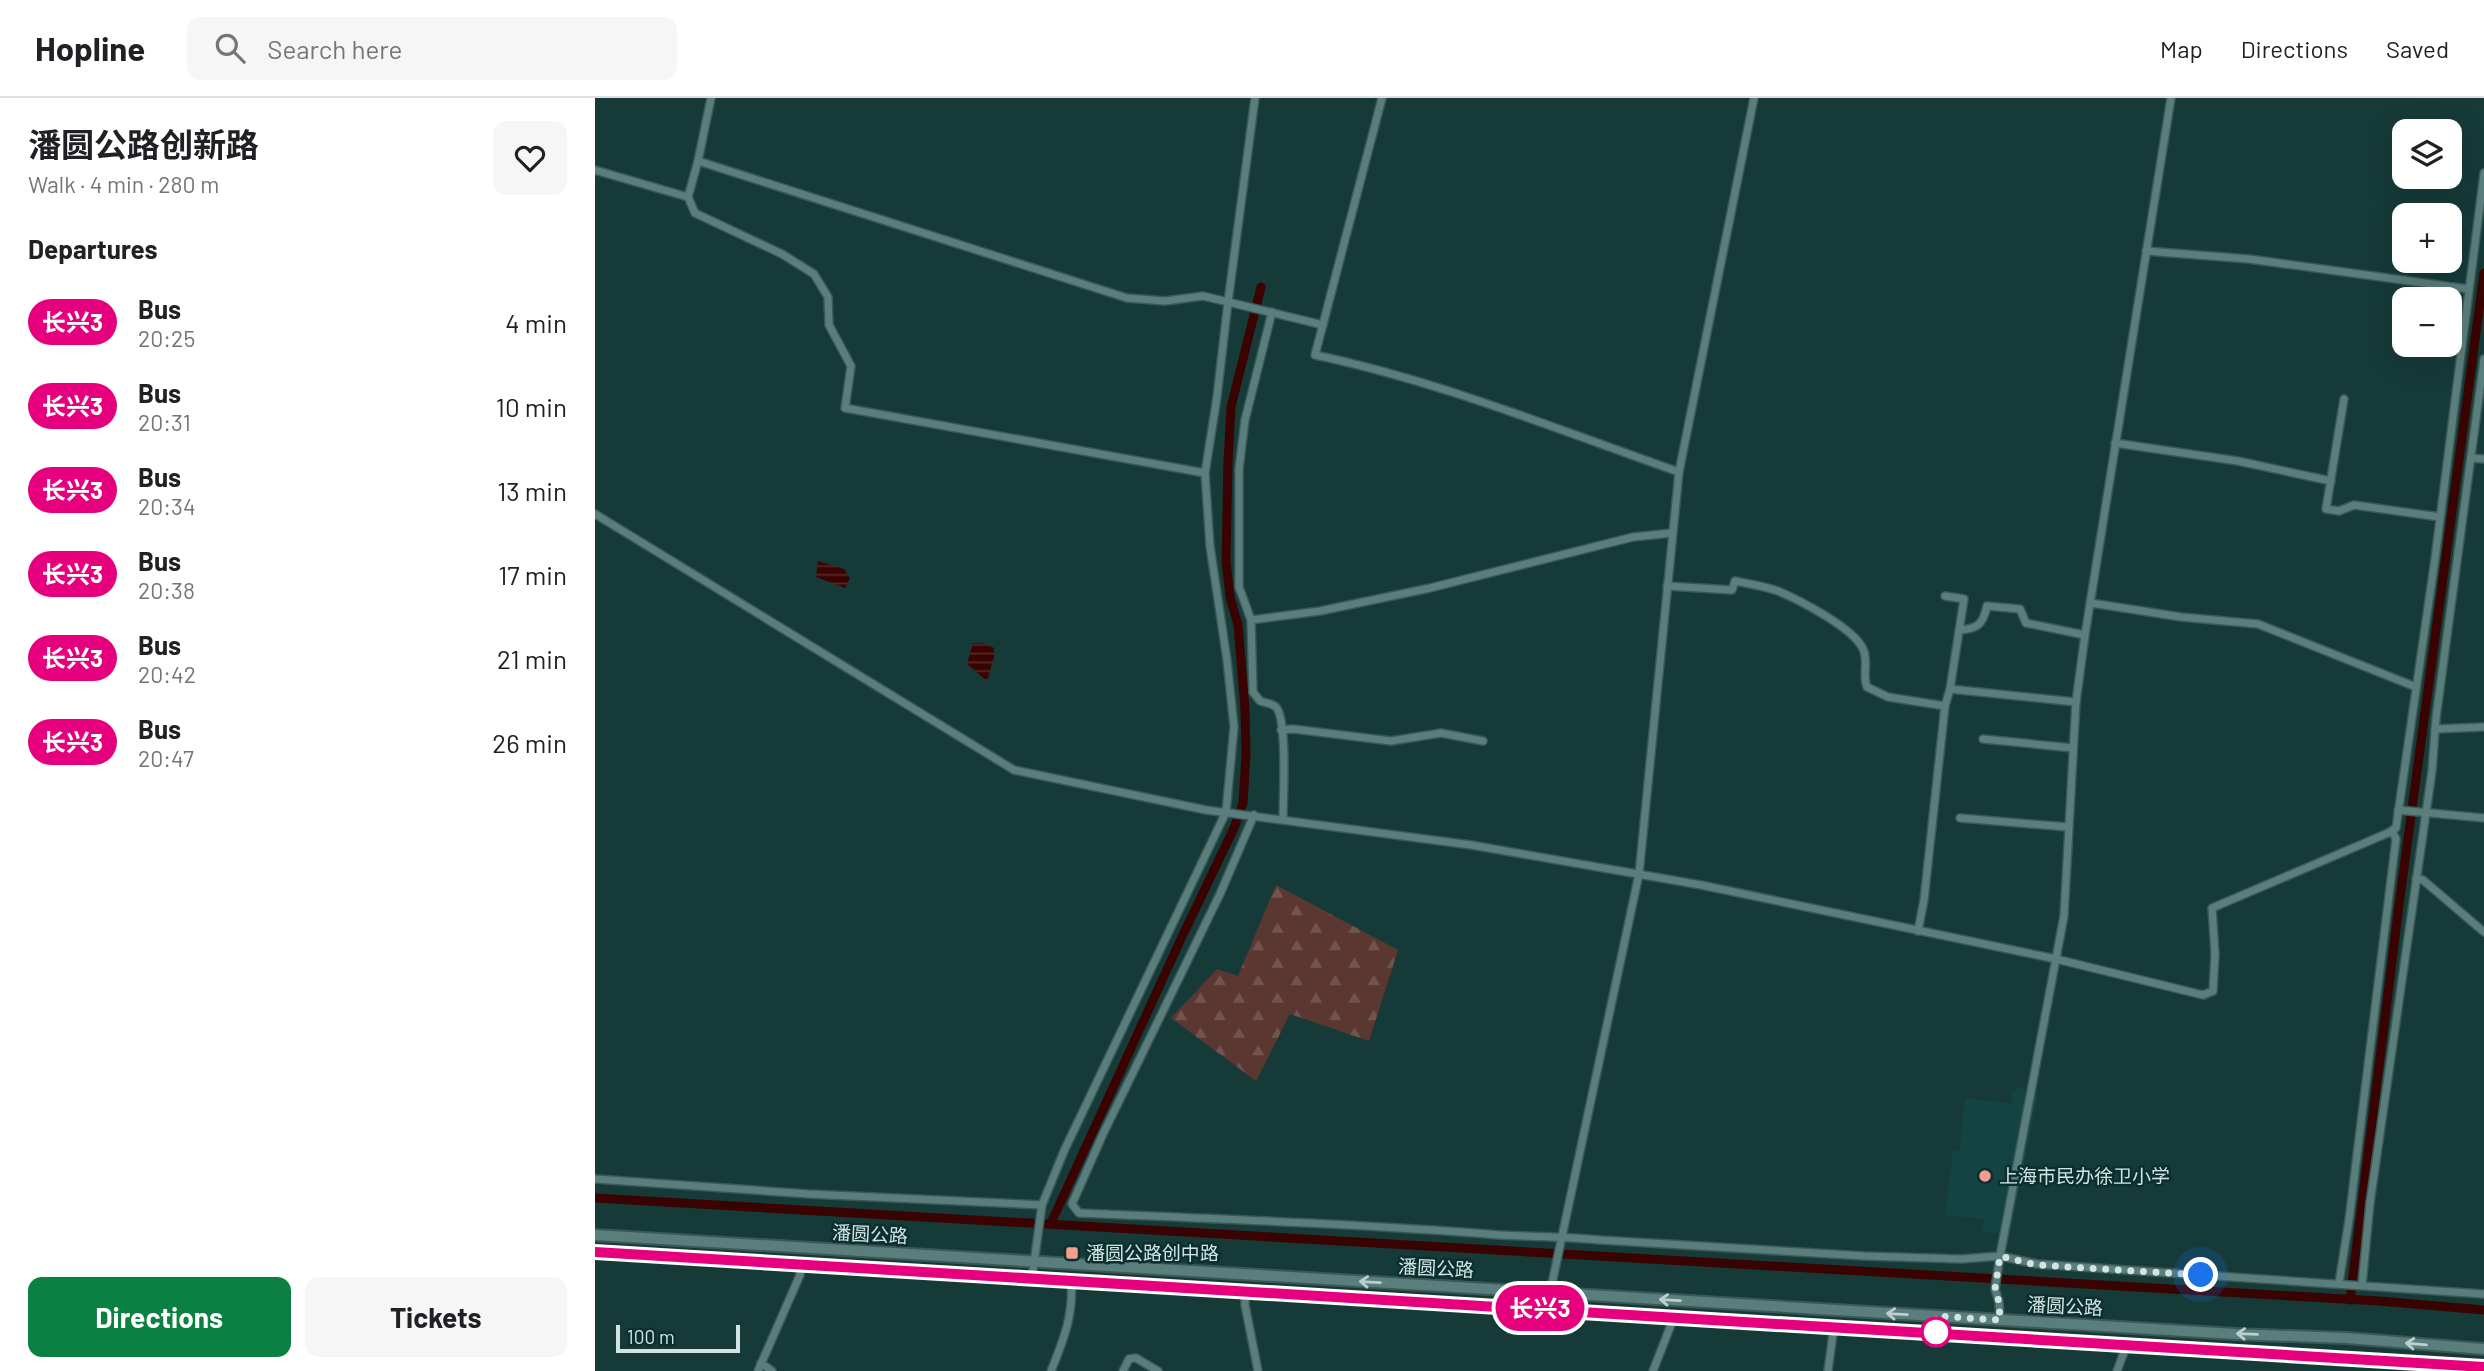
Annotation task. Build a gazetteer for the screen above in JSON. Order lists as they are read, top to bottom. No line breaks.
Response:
{"streets":{"main road":["潘圆公路"]},"places":{"other":["上海市民办徐卫小学"],"transit":["潘圆公路创中路"]},"lines":["bus line 长兴3"],"scale_bar":"100 m","page":{"header":"Hopline","search":"Search here","nav":["Map","Directions","Saved"],"heading":[["潘圆公路创新路","Walk · 4 min · 280 m"],"Departures"],"on_map":"长兴3","map_buttons":["+","−"],"list":[{"mark":"长兴3","name":"Bus","note":"20:25","value":"4 min"},{"mark":"长兴3","name":"Bus","note":"20:31","value":"10 min"},{"mark":"长兴3","name":"Bus","note":"20:34","value":"13 min"},{"mark":"长兴3","name":"Bus","note":"20:38","value":"17 min"},{"mark":"长兴3","name":"Bus","note":"20:42","value":"21 min"},{"mark":"长兴3","name":"Bus","note":"20:47","value":"26 min"}],"buttons":["Directions","Tickets"],"scale":"100 m"}}
